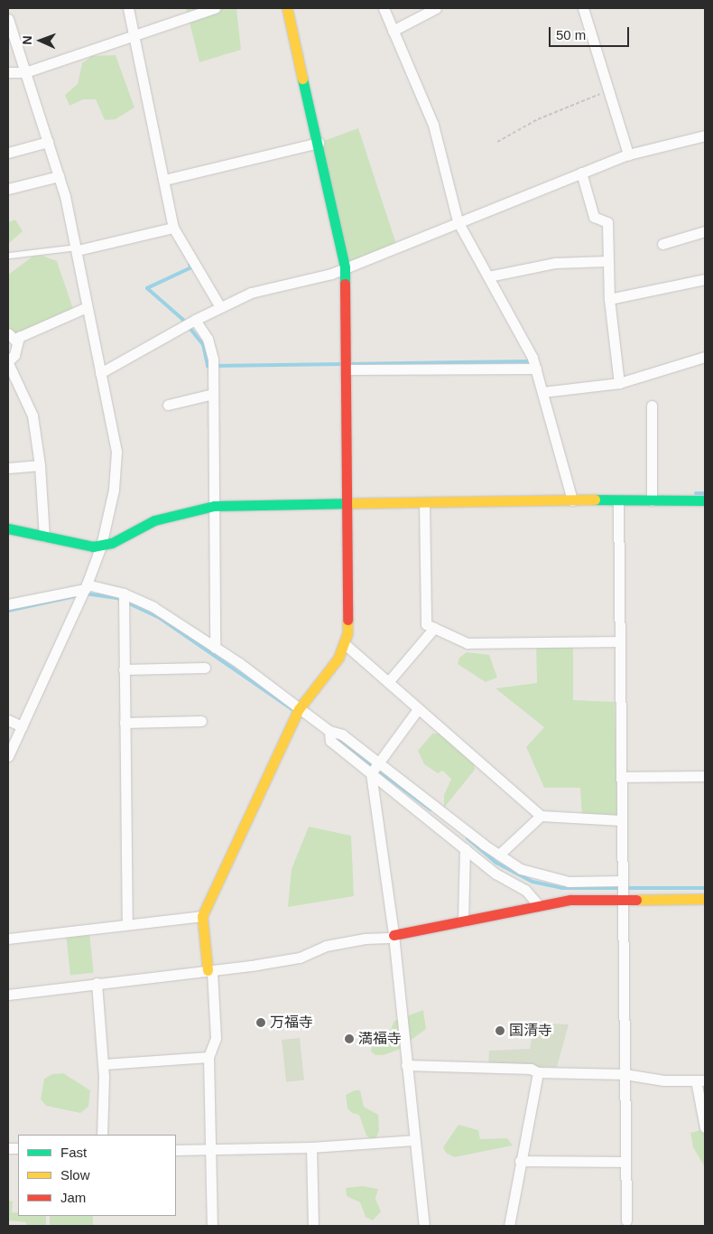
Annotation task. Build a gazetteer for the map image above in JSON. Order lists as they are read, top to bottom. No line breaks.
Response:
{"places":["万福寺","国清寺","満福寺"],"legend":["Fast","Slow","Jam"],"scale_bar":"50 m","north":"left"}
